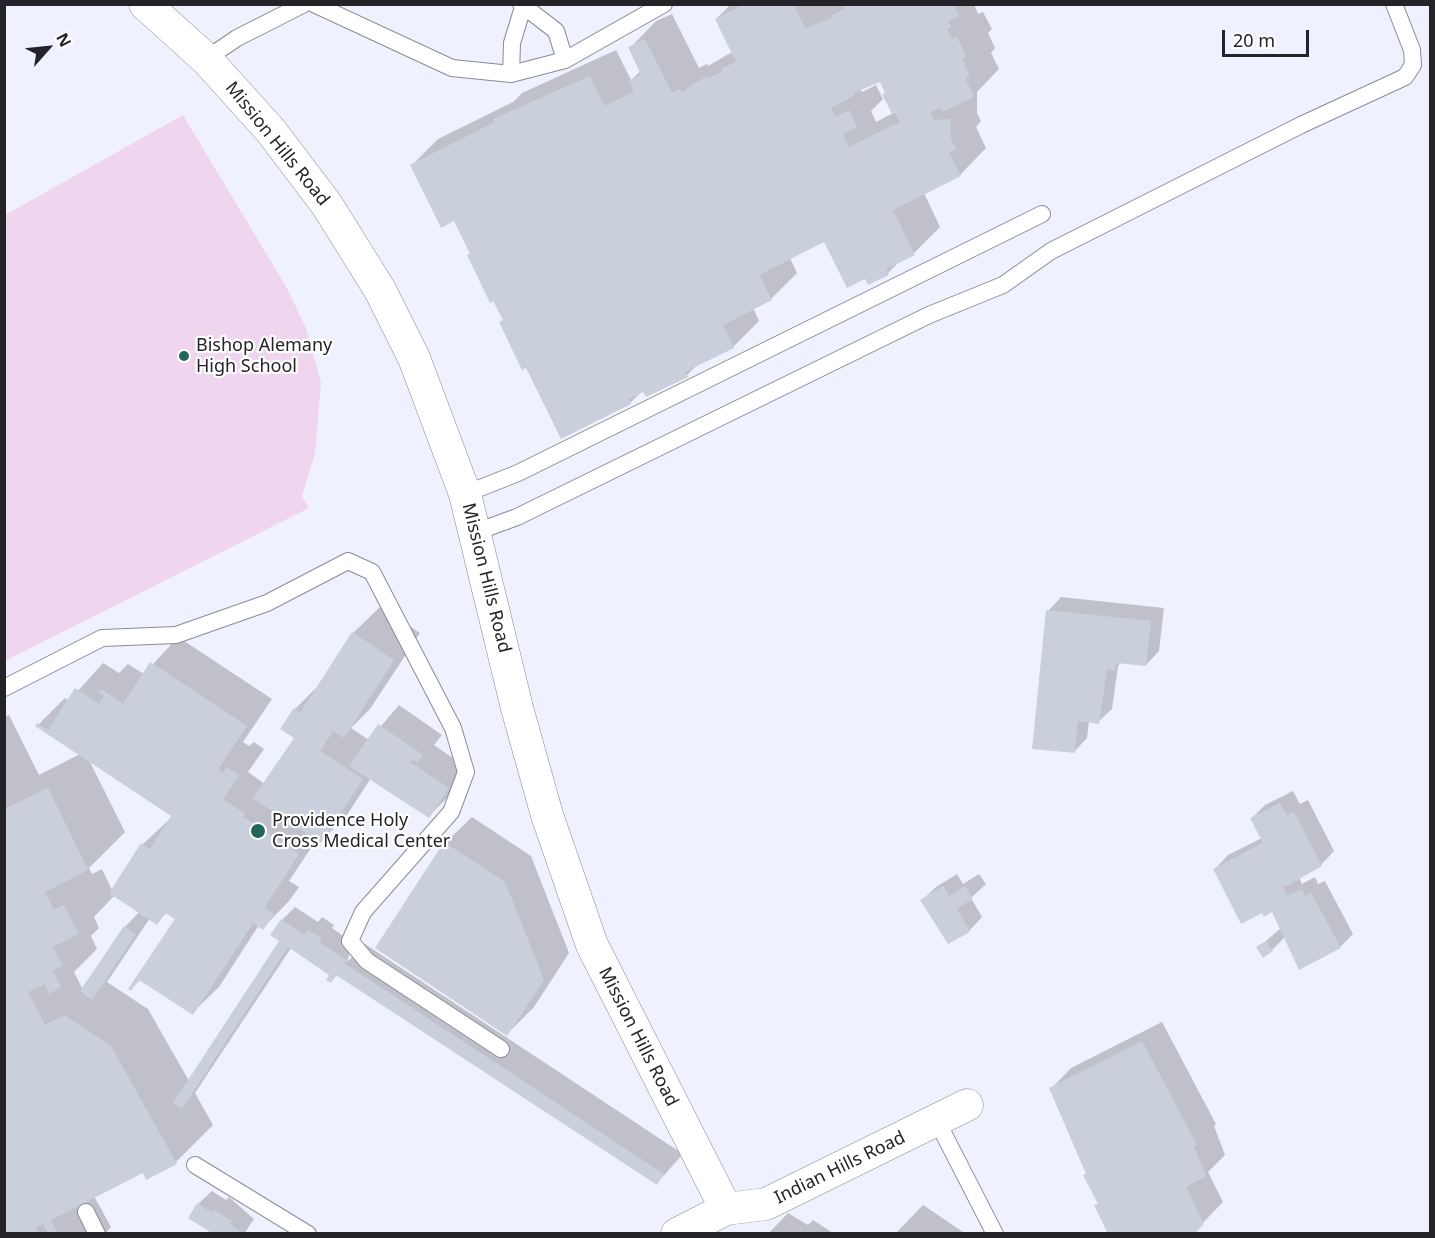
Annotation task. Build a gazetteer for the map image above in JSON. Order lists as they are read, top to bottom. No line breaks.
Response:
{"streets":{"street":["Mission Hills Road","Indian Hills Road"]},"crossings":[["Mission Hills Road","Indian Hills Road"]],"places":["Bishop Alemany High School","Providence Holy Cross Medical Center"],"scale_bar":"20 m","north":"top right"}
